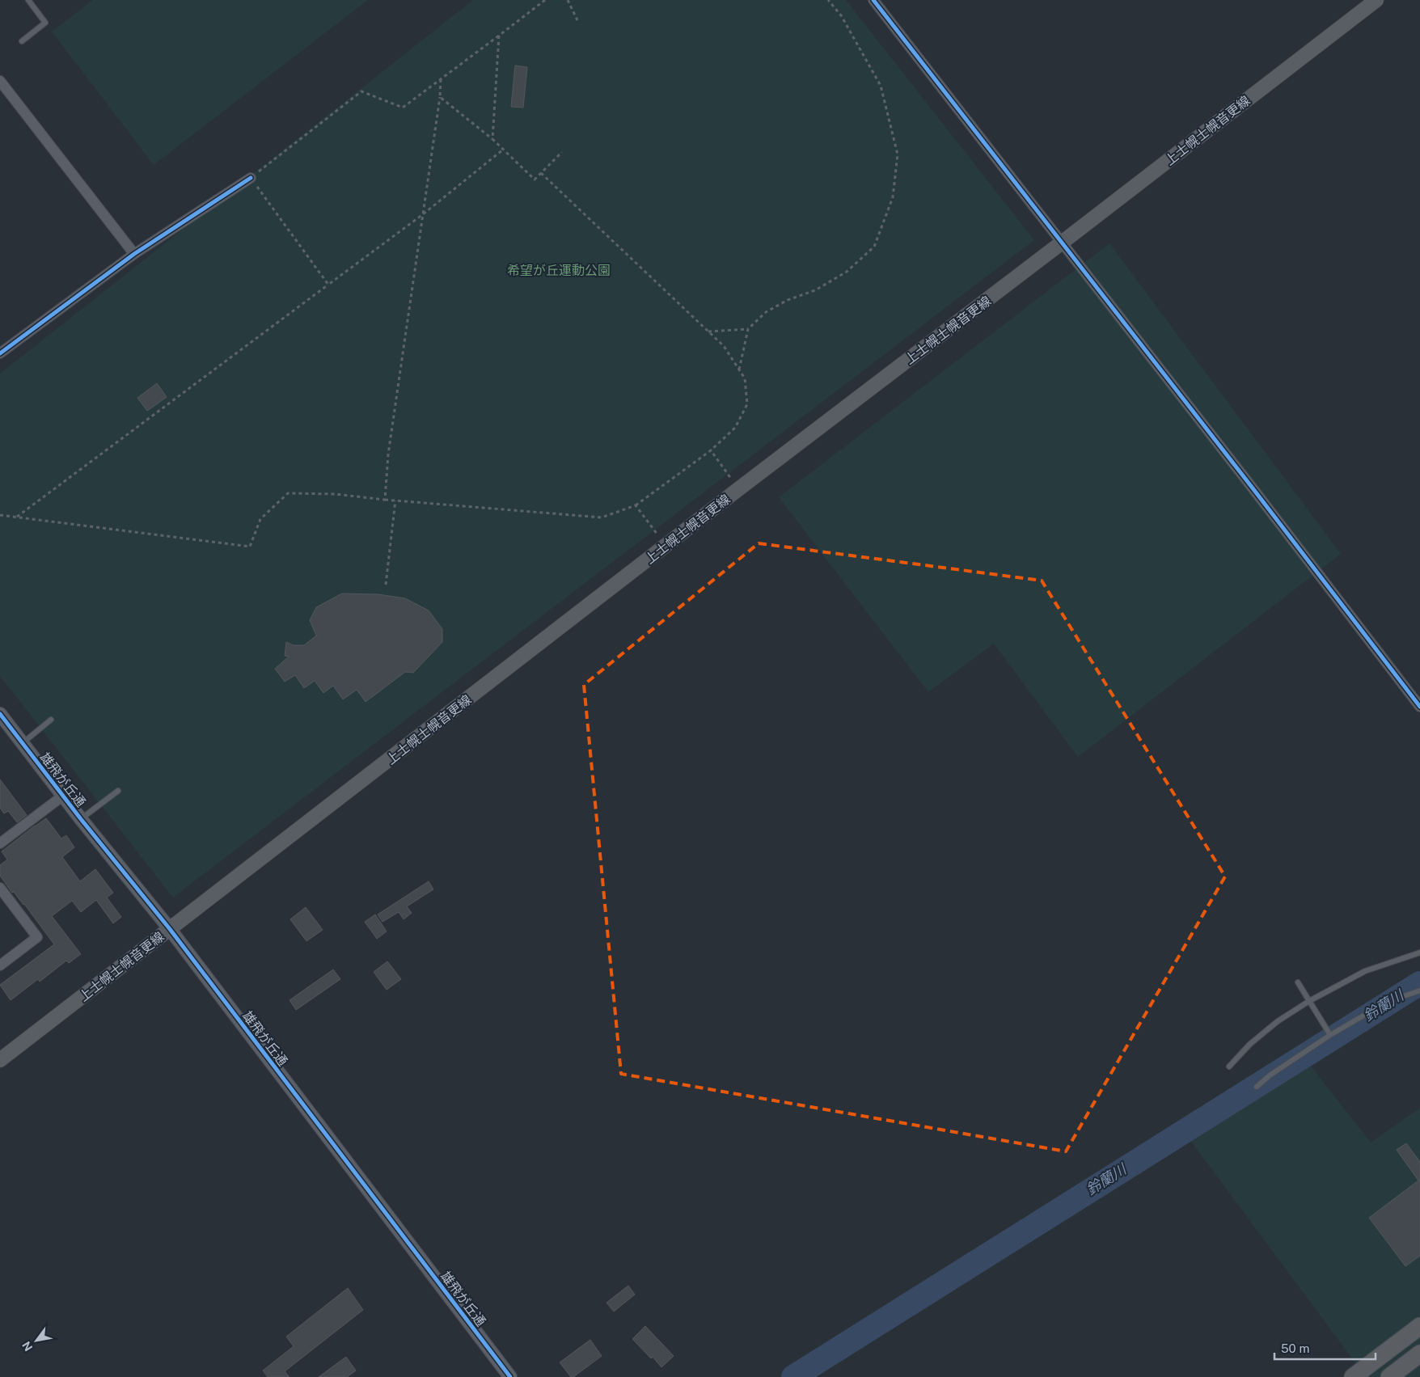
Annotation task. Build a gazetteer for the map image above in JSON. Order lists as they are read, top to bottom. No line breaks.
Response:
{"streets":{"main road":["上士幌士幌音更線"],"street":["雄飛が丘通"]},"crossings":[["上士幌士幌音更線","雄飛が丘通"]],"water":["鈴蘭川"],"parks":["希望が丘運動公園"],"scale_bar":"50 m","north":"bottom left"}
